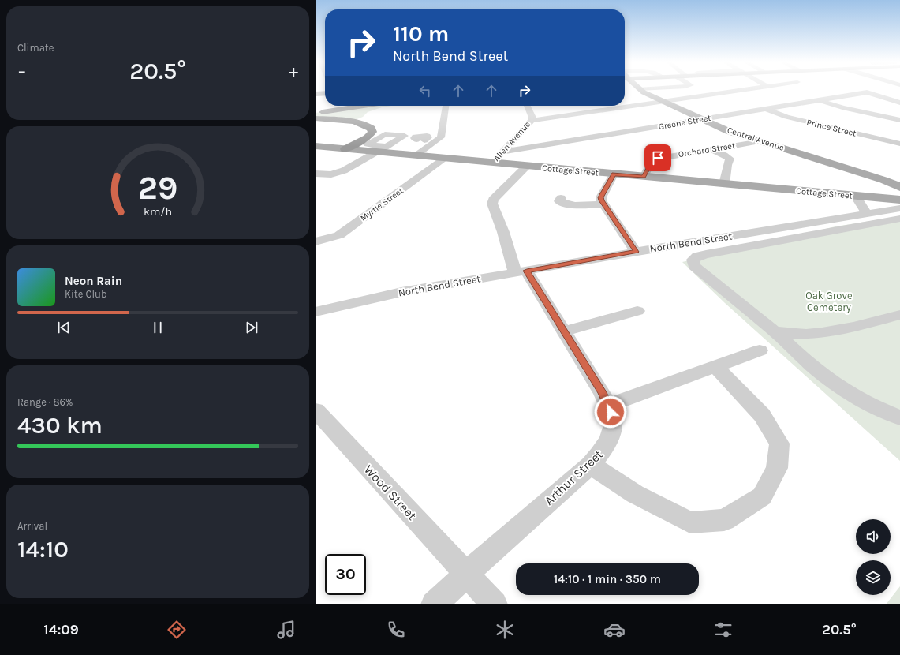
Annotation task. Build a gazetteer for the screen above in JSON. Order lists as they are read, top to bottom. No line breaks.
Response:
{"streets":{"main road":["Central Avenue","Cottage Street"],"street":["Greene Street","Prince Street","Allen Avenue","Orchard Street","Myrtle Street","North Bend Street","Arthur Street","Wood Street"]},"crossings":[["Greene Street","Prince Street"],["Greene Street","Central Avenue"],["Greene Street","Allen Avenue"],["Central Avenue","Orchard Street"],["Allen Avenue","Cottage Street"],["Orchard Street","Cottage Street"],["Cottage Street","Myrtle Street"],["Cottage Street","Arthur Street"],["North Bend Street","Arthur Street"],["Arthur Street","Wood Street"]],"parks":["Oak Grove Cemetery"],"page":{"tile":["Climate",["Range · 86%","430 km"],["Arrival","14:10"]],"turn":["110 m","North Bend Street"],"heat":["−","20.5°","+"],"song":["Neon Rain","Kite Club"],"limit":"30","trip":"14:10 · 1 min · 350 m","tabs":["14:09","20.5°"],"gauge":["29","km/h"]}}
